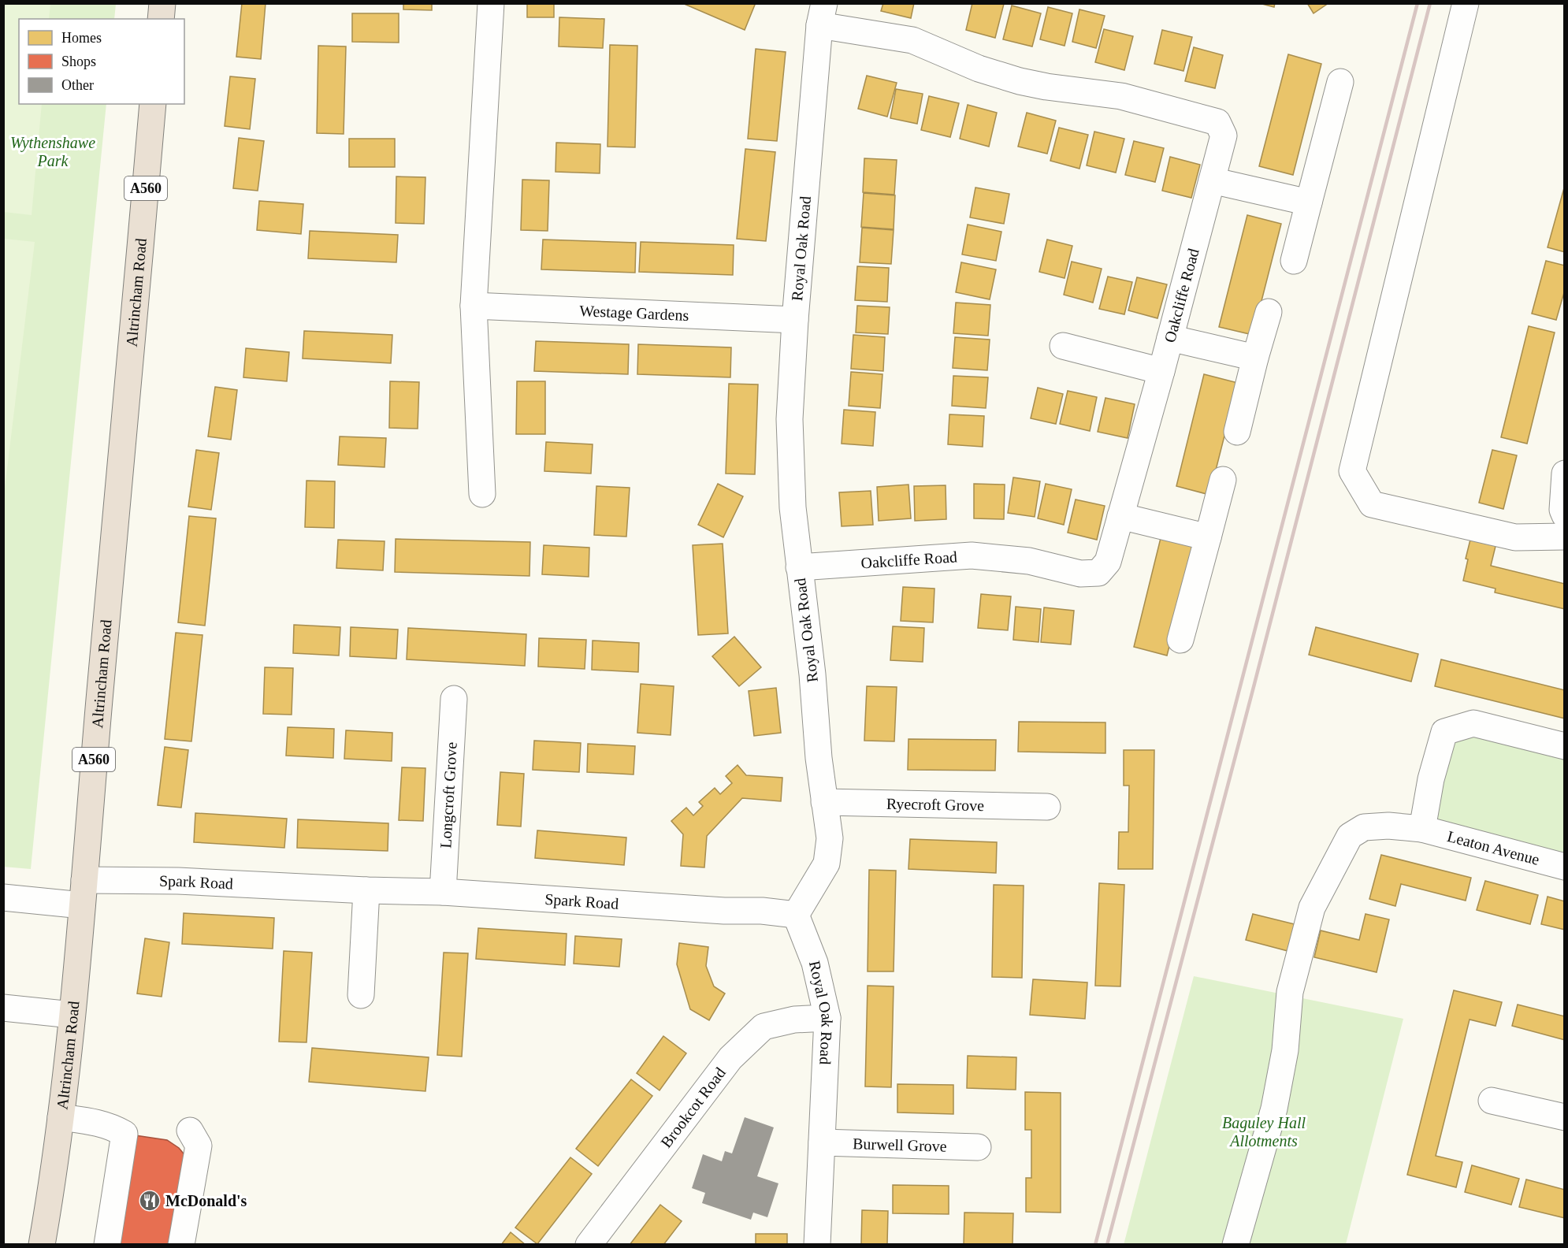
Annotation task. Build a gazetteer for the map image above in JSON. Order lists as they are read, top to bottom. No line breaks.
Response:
{"streets":{"highway":["A560","Altrincham Road"],"street":["Royal Oak Road","Oakcliffe Road","Westage Gardens","Longcroft Grove","Ryecroft Grove","Leaton Avenue","Spark Road","Brookcot Road","Burwell Grove"]},"crossings":[["Royal Oak Road","Oakcliffe Road"],["Royal Oak Road","Westage Gardens"],["Royal Oak Road","Ryecroft Grove"],["Royal Oak Road","Spark Road"],["Royal Oak Road","Brookcot Road"],["Royal Oak Road","Burwell Grove"],["Altrincham Road","Spark Road"],["Longcroft Grove","Spark Road"]],"parks":["Wythenshawe Park","Baguley Hall Allotments"],"places":{"restaurant":["McDonald's"]},"legend":["Homes","Shops","Other"]}
